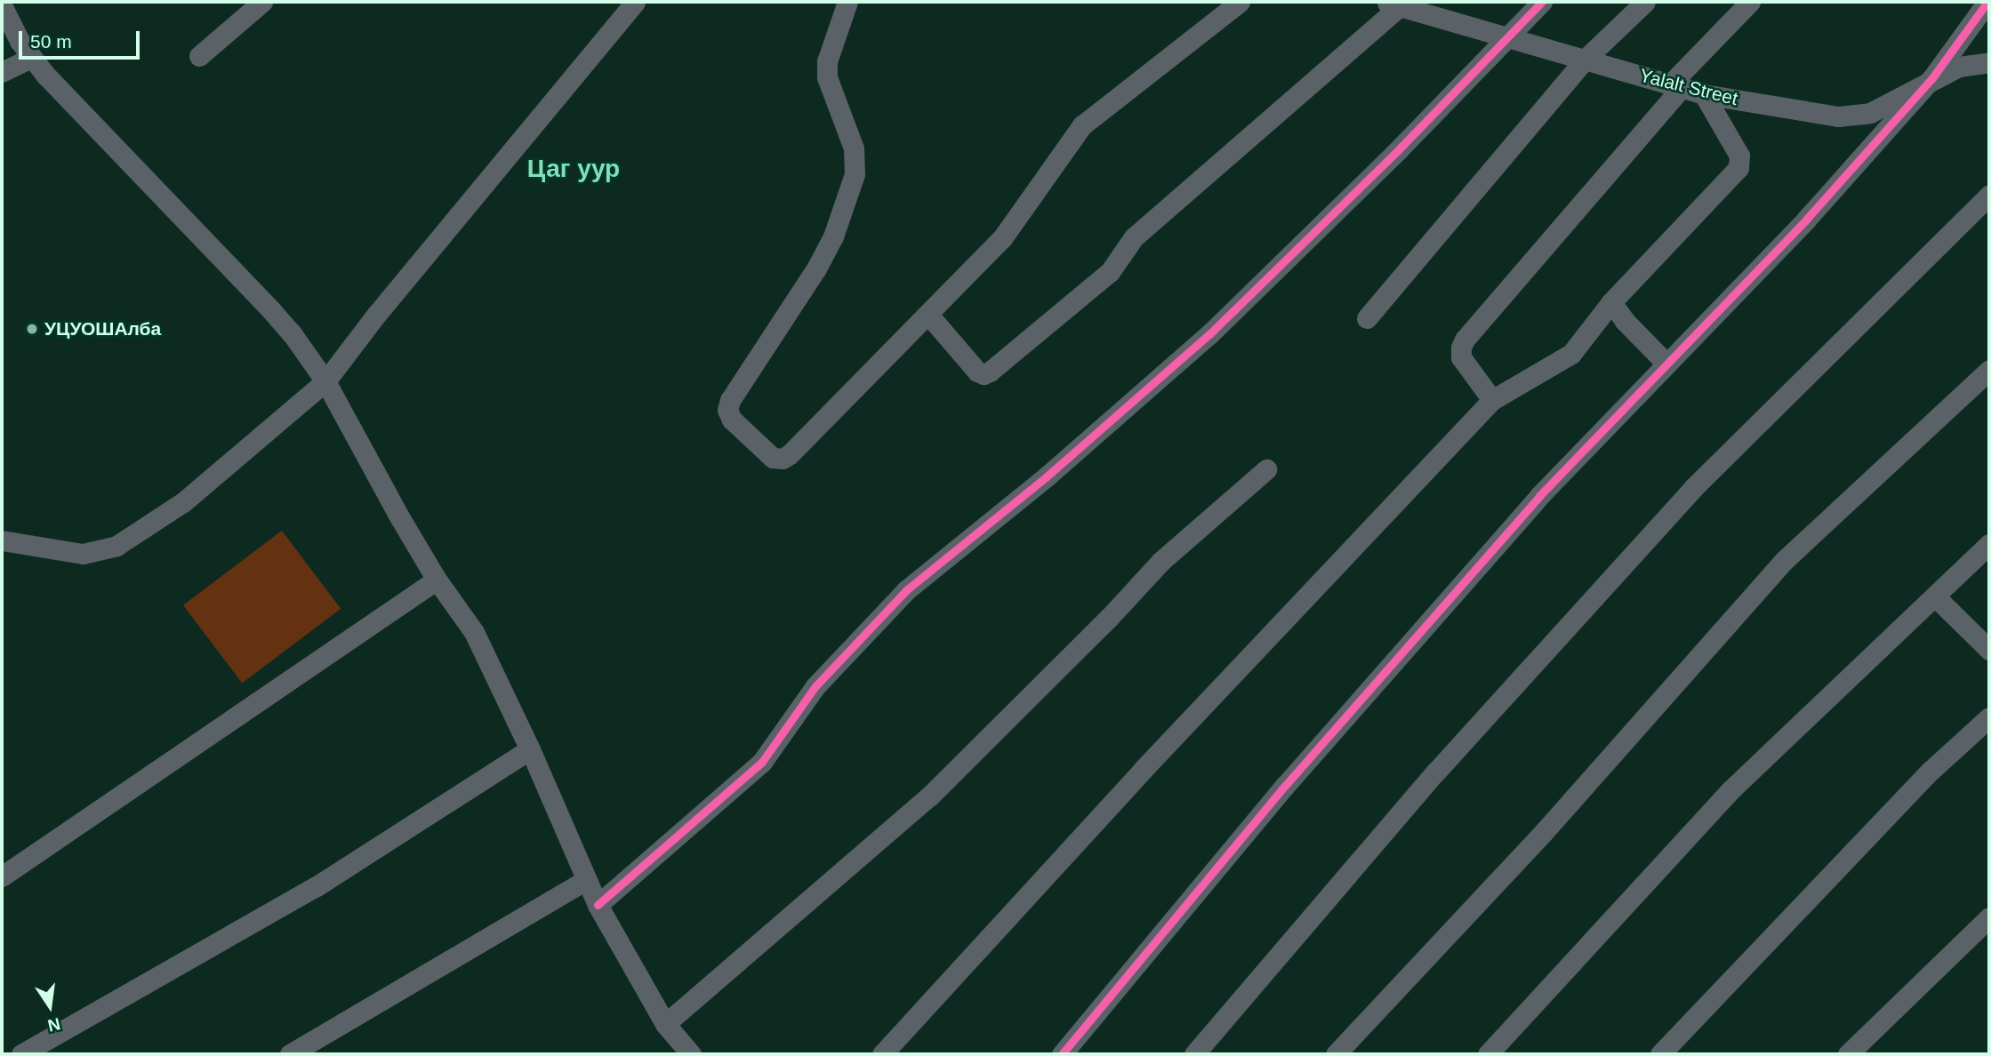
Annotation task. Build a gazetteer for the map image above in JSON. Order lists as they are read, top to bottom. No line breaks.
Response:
{"streets":{"street":["Yalalt Street"]},"districts":["Цаг уур"],"places":["УЦУОШАлба"],"scale_bar":"50 m","north":"bottom"}
